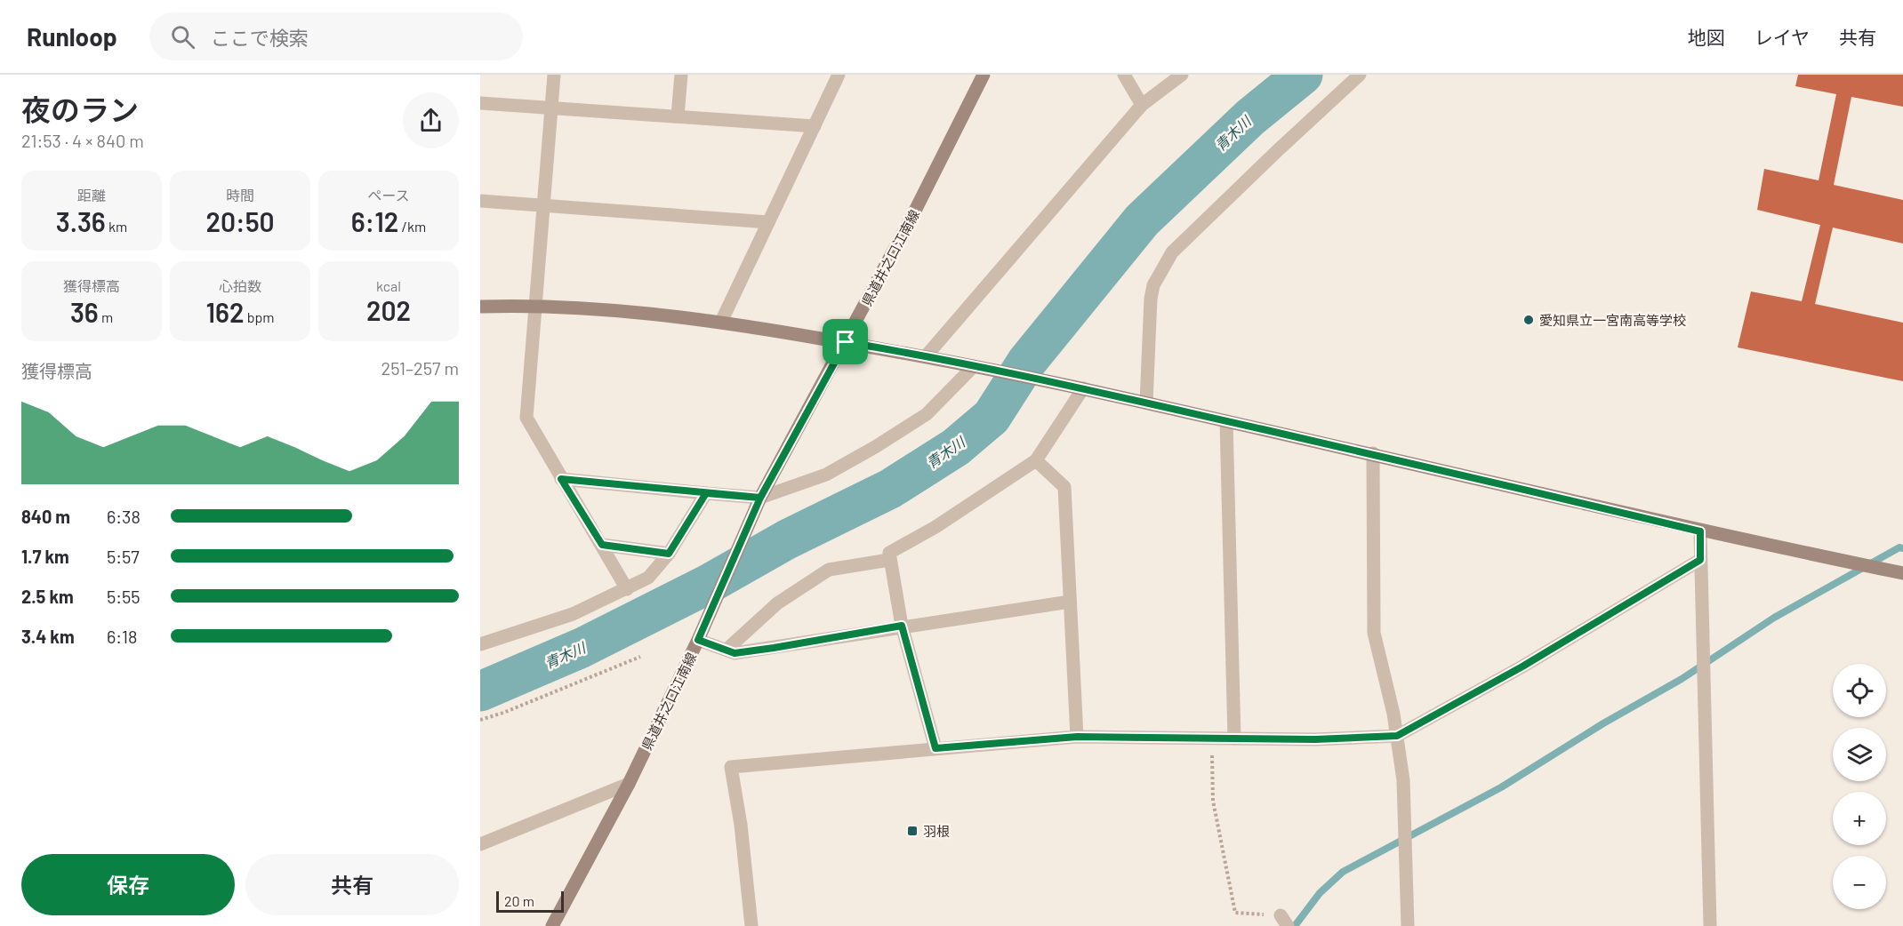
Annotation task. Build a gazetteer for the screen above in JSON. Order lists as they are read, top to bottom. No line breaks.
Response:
{"streets":{"street":["県道井之口江南線"]},"water":["青木川"],"places":{"other":["愛知県立一宮南高等学校"],"transit":["羽根"]},"scale_bar":"20 m","page":{"header":"Runloop","search":"ここで検索","nav":["地図","レイヤ","共有"],"heading":["夜のラン","21:53 · 4 × 840 m"],"stats":[["距離","3.36 km"],["時間","20:50"],["ペース","6:12 /km"],["獲得標高","36 m"],["心拍数","162 bpm"],["kcal","202"]],"chart":["獲得標高","251–257 m"],"list":[{"name":"840 m","note":"6:38"},{"name":"1.7 km","note":"5:57"},{"name":"2.5 km","note":"5:55"},{"name":"3.4 km","note":"6:18"}],"map_buttons":["+","−"],"buttons":["保存","共有"],"scale":"20 m"}}
